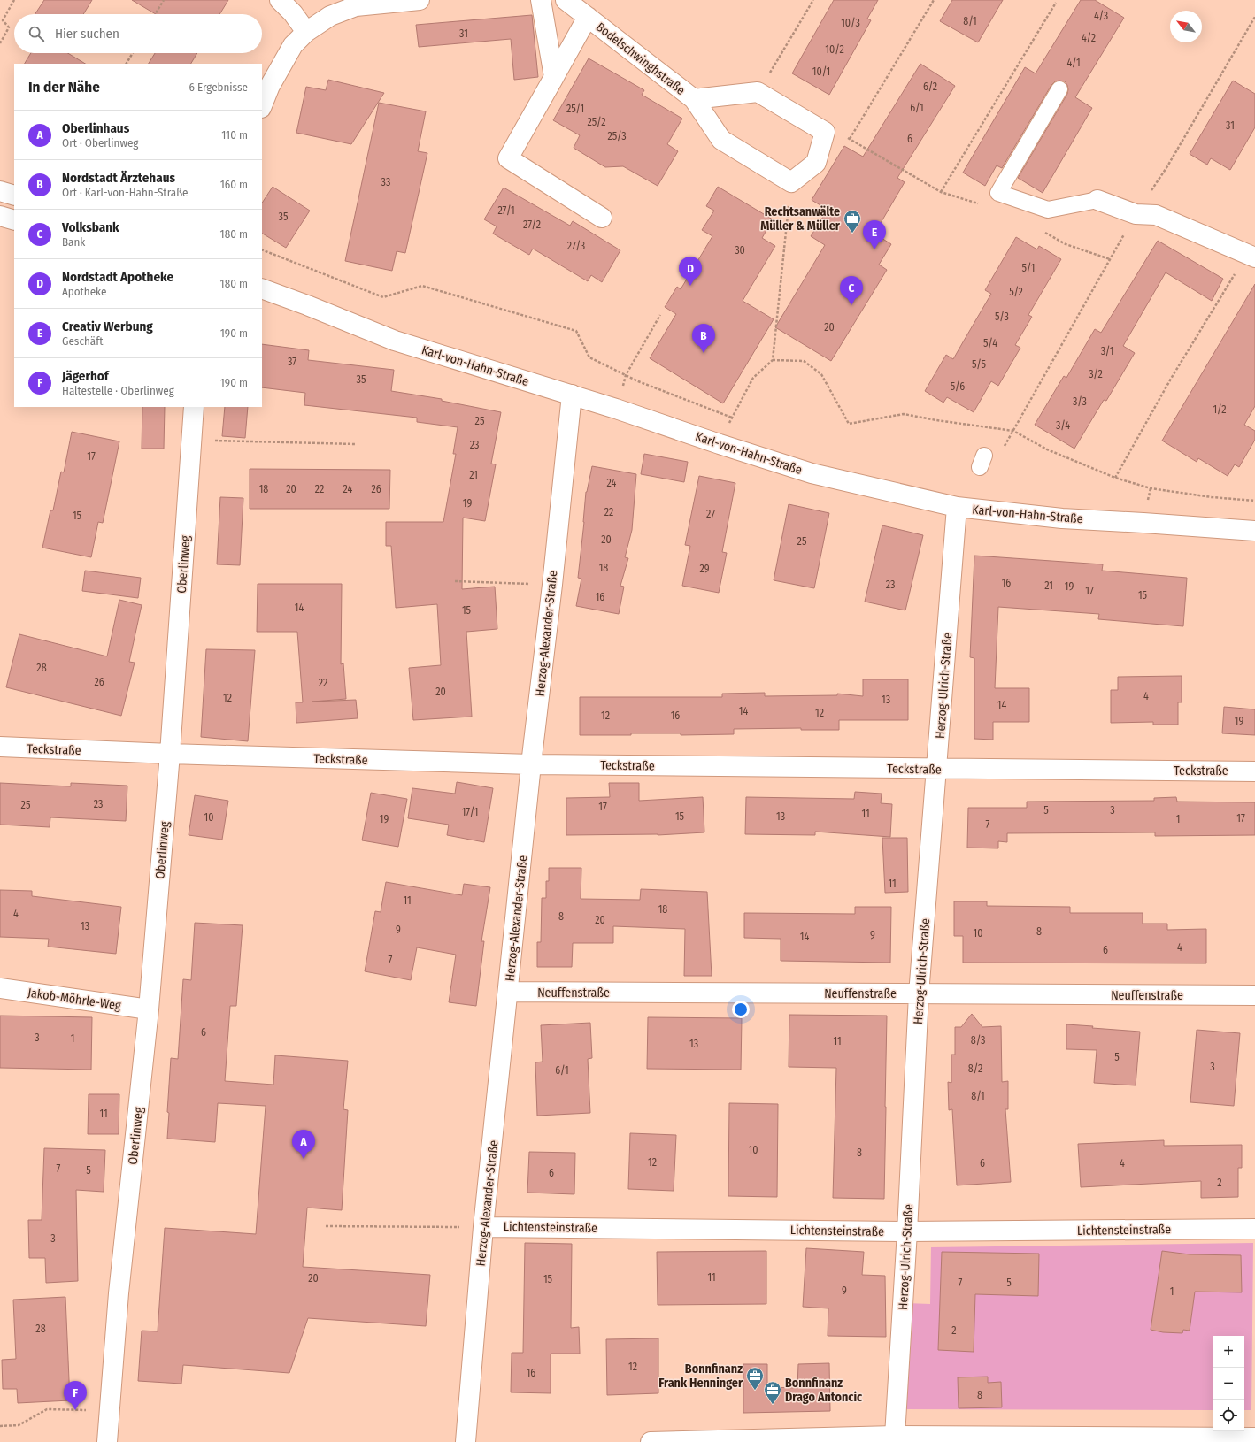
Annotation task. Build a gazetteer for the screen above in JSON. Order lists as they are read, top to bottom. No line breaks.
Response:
{"streets":{"street":["Bodelschwinghstraße","Karl-von-Hahn-Straße","Oberlinweg","Herzog-Alexander-Straße","Herzog-Ulrich-Straße","Teckstraße","Neuffenstraße","Jakob-Möhrle-Weg","Lichtensteinstraße"]},"crossings":[["Karl-von-Hahn-Straße","Herzog-Alexander-Straße"],["Karl-von-Hahn-Straße","Herzog-Ulrich-Straße"],["Oberlinweg","Teckstraße"],["Oberlinweg","Jakob-Möhrle-Weg"],["Herzog-Alexander-Straße","Teckstraße"],["Herzog-Alexander-Straße","Neuffenstraße"],["Herzog-Alexander-Straße","Lichtensteinstraße"],["Herzog-Ulrich-Straße","Teckstraße"],["Herzog-Ulrich-Straße","Neuffenstraße"],["Herzog-Ulrich-Straße","Lichtensteinstraße"]],"places":{"office":["Rechtsanwälte Müller & Müller","Bonnfinanz Frank Henninger","Bonnfinanz Drago Antoncic"]},"house_numbers":["4/3","8/1","10/3","31","4/2","10/2","4/1","10/1","6/2","6/1","25/1","25/2","31","25/3","6","33","27/1","35","27/2","27/3","30","5/1","5/2","5/3","20","5/4","3/1","37","5/5","3/2","35","5/6","3/3","1/2","25","3/4","23","17","21","24","18","20","22","24","26","19","22","27","15","20","25","18","29","16","23","21","19","17","15","16","14","15","28","26","22","20","4","12","13","14","14","12","12","16","19","23","25","17","5","3","17/1","11","15","13","10","17","19","1","7","11","11","18","4","8","20","13","9","8","10","9","14","4","6","7","6","3","1","8/3","11","13","5","3","8/2","6/1","8/1","11","10","8","12","6","4","7","5","6","2","3","11","20","15","7","5","9","1","28","2","12","16","8"],"north":"top left","page":{"search":"Hier suchen","heading":["In der Nähe","6 Ergebnisse"],"list":[{"mark":"A","name":"Oberlinhaus","note":"Ort · Oberlinweg","value":"110 m"},{"mark":"B","name":"Nordstadt Ärztehaus","note":"Ort · Karl-von-Hahn-Straße","value":"160 m"},{"mark":"C","name":"Volksbank","note":"Bank","value":"180 m"},{"mark":"D","name":"Nordstadt Apotheke","note":"Apotheke","value":"180 m"},{"mark":"E","name":"Creativ Werbung","note":"Geschäft","value":"190 m"},{"mark":"F","name":"Jägerhof","note":"Haltestelle · Oberlinweg","value":"190 m"}],"pins":["E","D","C","B","A","F"],"map_buttons":["+","−"]}}
